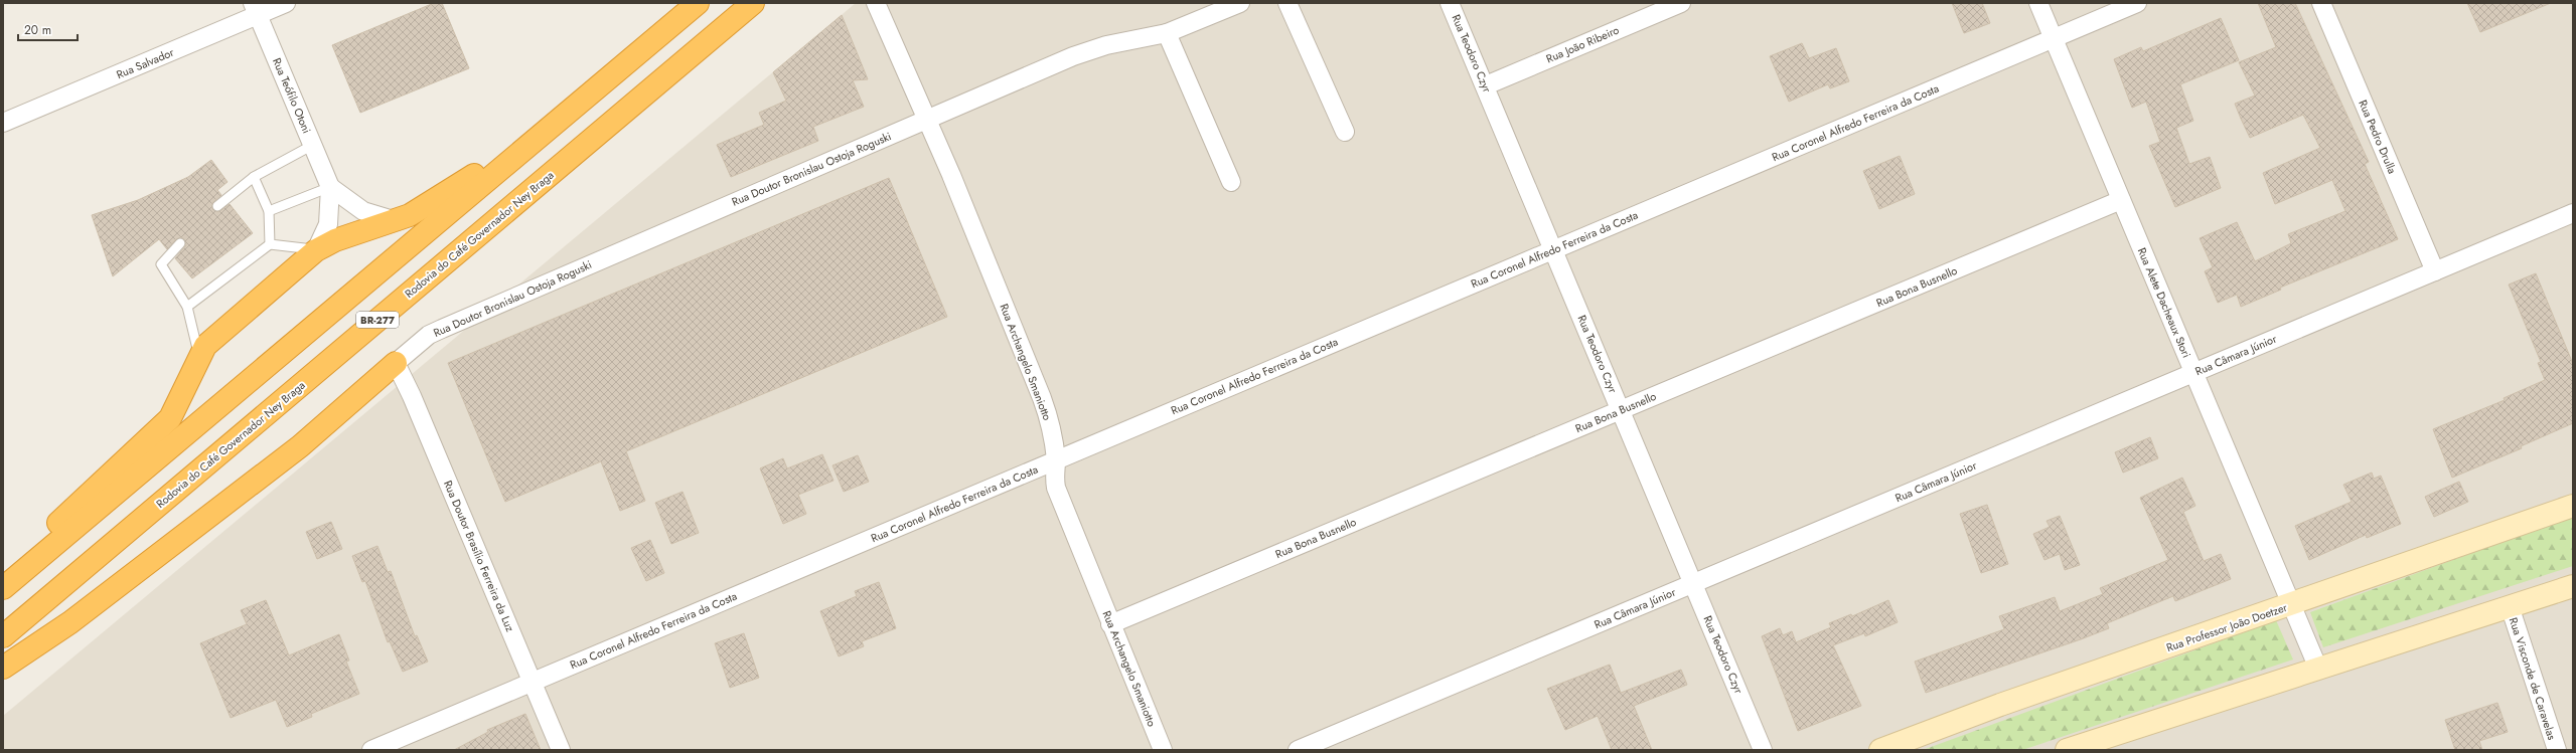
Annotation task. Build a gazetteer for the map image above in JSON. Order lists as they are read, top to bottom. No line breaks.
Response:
{"streets":{"highway":["Rodovia do Café Governador Ney Braga","BR-277"],"main road":["Rua Professor João Doetzer"],"street":["Rua João Ribeiro","Rua Teodoro Czyr","Rua Salvador","Rua Teófilo Otoni","Rua Coronel Alfredo Ferreira da Costa","Rua Pedro Drulla","Rua Doutor Bronislau Ostoja Roguski","Rua Bona Busnello","Rua Alete Dacheaux Stori","Rua Câmara Júnior","Rua Archangelo Smaniotto","Rua Doutor Brasílio Ferreira da Luz","Rua Visconde de Caravelas"]},"crossings":[["Rua João Ribeiro","Rua Teodoro Czyr"],["Rua Teodoro Czyr","Rua Coronel Alfredo Ferreira da Costa"],["Rua Teodoro Czyr","Rua Bona Busnello"],["Rua Teodoro Czyr","Rua Câmara Júnior"],["Rua Salvador","Rua Teófilo Otoni"],["Rua Coronel Alfredo Ferreira da Costa","Rua Alete Dacheaux Stori"],["Rua Coronel Alfredo Ferreira da Costa","Rua Archangelo Smaniotto"],["Rua Coronel Alfredo Ferreira da Costa","Rua Doutor Brasílio Ferreira da Luz"],["Rua Pedro Drulla","Rua Câmara Júnior"],["Rua Doutor Bronislau Ostoja Roguski","Rua Archangelo Smaniotto"],["Rua Doutor Bronislau Ostoja Roguski","Rua Doutor Brasílio Ferreira da Luz"],["Rua Bona Busnello","Rua Alete Dacheaux Stori"],["Rua Bona Busnello","Rua Archangelo Smaniotto"],["Rua Alete Dacheaux Stori","Rua Câmara Júnior"],["Rua Alete Dacheaux Stori","Rua Professor João Doetzer"]],"scale_bar":"20 m"}
